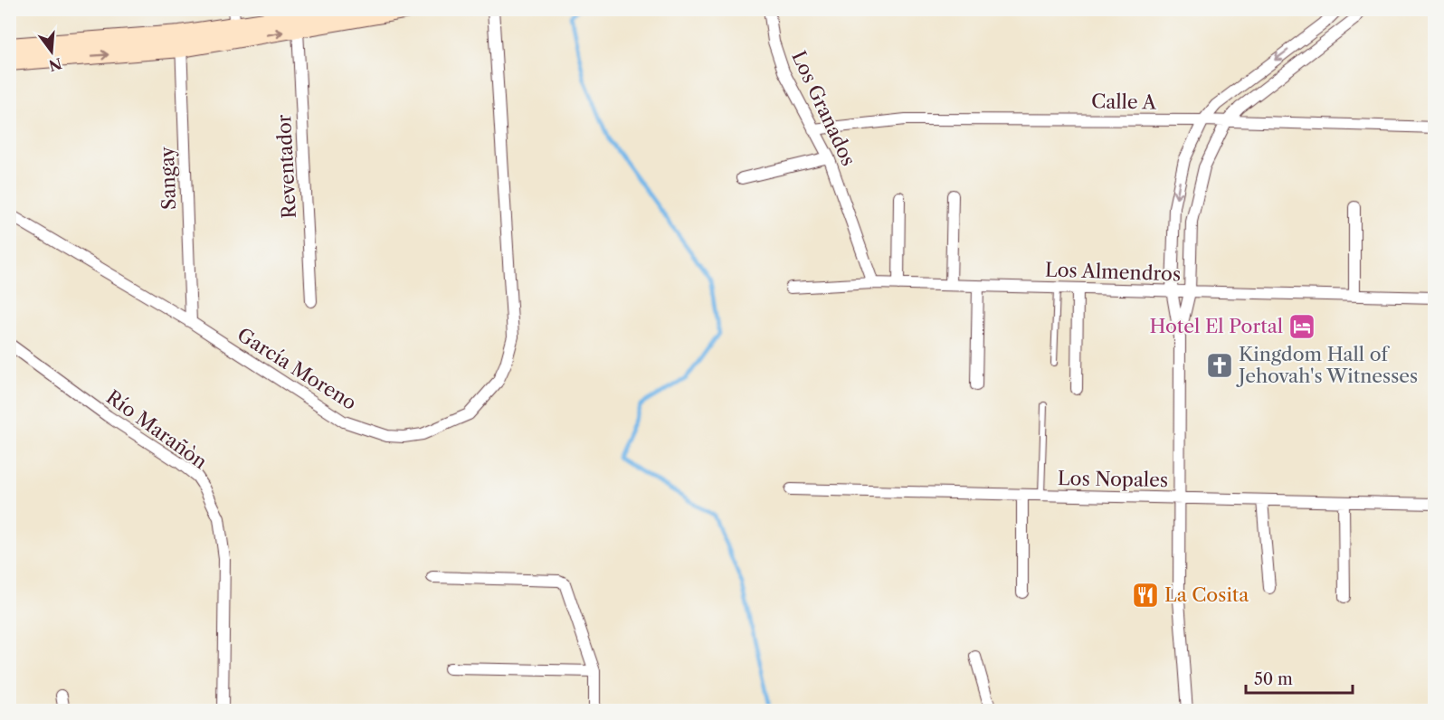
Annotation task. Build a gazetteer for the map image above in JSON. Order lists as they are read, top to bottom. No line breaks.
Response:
{"streets":{"street":["Calle A","Los Granados","Reventador","Sangay","Los Almendros","García Moreno","Río Marañòn","Los Nopales"]},"crossings":[["Calle A","Los Granados"],["Los Granados","Los Almendros"],["Sangay","García Moreno"]],"places":{"hotel":["Hotel El Portal"],"church":["Kingdom Hall of Jehovah's Witnesses"],"restaurant":["La Cosita"]},"scale_bar":"50 m","north":"bottom"}
